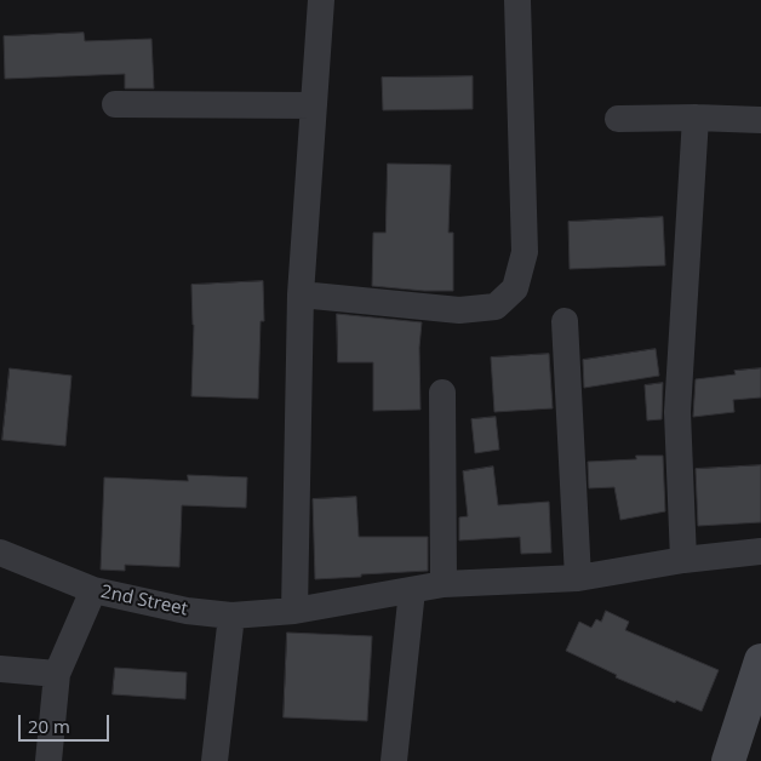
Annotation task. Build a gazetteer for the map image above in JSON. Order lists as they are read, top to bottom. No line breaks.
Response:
{"streets":{"street":["2nd Street"]},"scale_bar":"20 m"}
